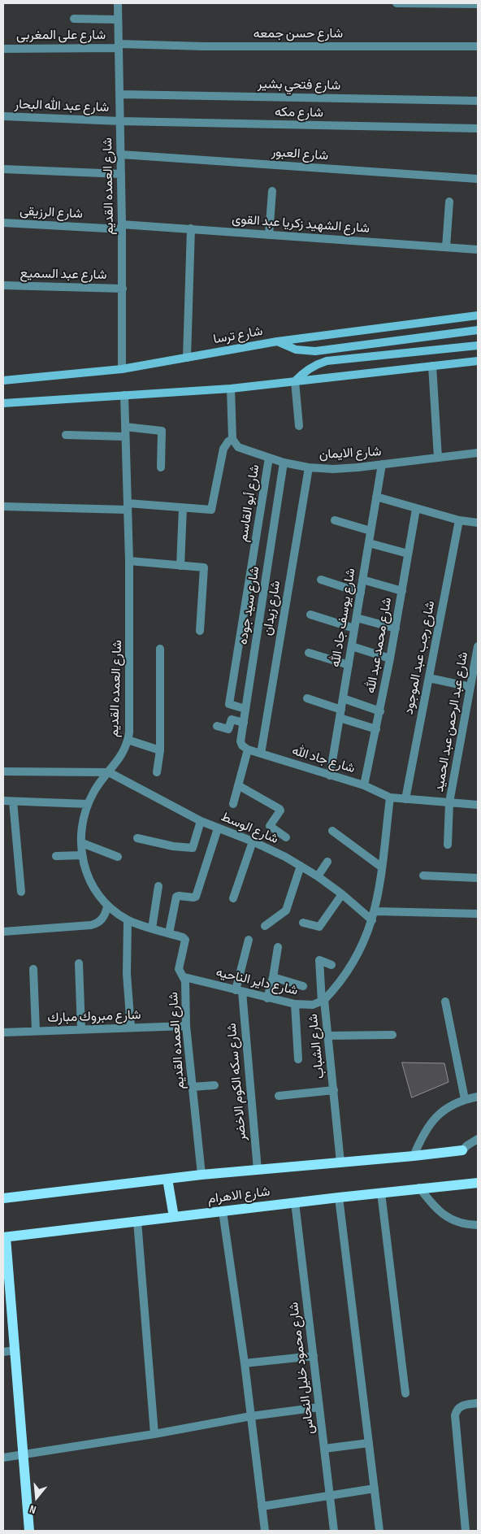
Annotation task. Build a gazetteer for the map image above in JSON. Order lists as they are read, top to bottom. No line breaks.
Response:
{"streets":{"main road":["شارع ترسا","شارع الاهرام"],"street":["شارع حسن جمعه","شارع على المغربى","شارع فتحي بشير","شارع عبد الله البحار","شارع مكه","شارع العبور","شارع العمده القديم","شارع الرزيقى","شارع الشهيد زكريا عبد القوى","شارع عبد السميع","شارع الايمان","شارع أبو القاسم","شارع سيد جوده","شارع زيدان","شارع يوسف جاد الله","شارع محمد عبد الله","شارع رجب عبد الموجود","شارع عبد الرحمن عبد الحميد","شارع جاد الله","شارع الوسط","شارع داير الناحيه","شارع مبروك مبارك","شارع الشباب","شارع سكه الكوم الاخضر","شارع محمود خليل النحاس"]},"crossings":[["شارع حسن جمعه","شارع على المغربى"],["شارع حسن جمعه","شارع العمده القديم"],["شارع على المغربى","شارع العمده القديم"],["شارع فتحي بشير","شارع العمده القديم"],["شارع عبد الله البحار","شارع مكه"],["شارع عبد الله البحار","شارع العمده القديم"],["شارع مكه","شارع العمده القديم"],["شارع العبور","شارع العمده القديم"],["شارع العمده القديم","شارع الرزيقى"],["شارع العمده القديم","شارع الشهيد زكريا عبد القوى"],["شارع العمده القديم","شارع عبد السميع"],["شارع العمده القديم","شارع ترسا"],["شارع العمده القديم","شارع الوسط"],["شارع العمده القديم","شارع داير الناحيه"],["شارع العمده القديم","شارع مبروك مبارك"],["شارع العمده القديم","شارع الاهرام"],["شارع الرزيقى","شارع الشهيد زكريا عبد القوى"],["شارع الايمان","شارع أبو القاسم"],["شارع الايمان","شارع سيد جوده"],["شارع الايمان","شارع زيدان"],["شارع الايمان","شارع يوسف جاد الله"],["شارع أبو القاسم","شارع سيد جوده"],["شارع سيد جوده","شارع جاد الله"],["شارع زيدان","شارع جاد الله"],["شارع يوسف جاد الله","شارع جاد الله"],["شارع محمد عبد الله","شارع جاد الله"],["شارع رجب عبد الموجود","شارع جاد الله"],["شارع عبد الرحمن عبد الحميد","شارع جاد الله"],["شارع جاد الله","شارع الشباب"],["شارع الوسط","شارع الشباب"],["شارع داير الناحيه","شارع الشباب"],["شارع داير الناحيه","شارع سكه الكوم الاخضر"],["شارع الشباب","شارع الاهرام"],["شارع سكه الكوم الاخضر","شارع الاهرام"],["شارع الاهرام","شارع محمود خليل النحاس"]],"north":"bottom"}
